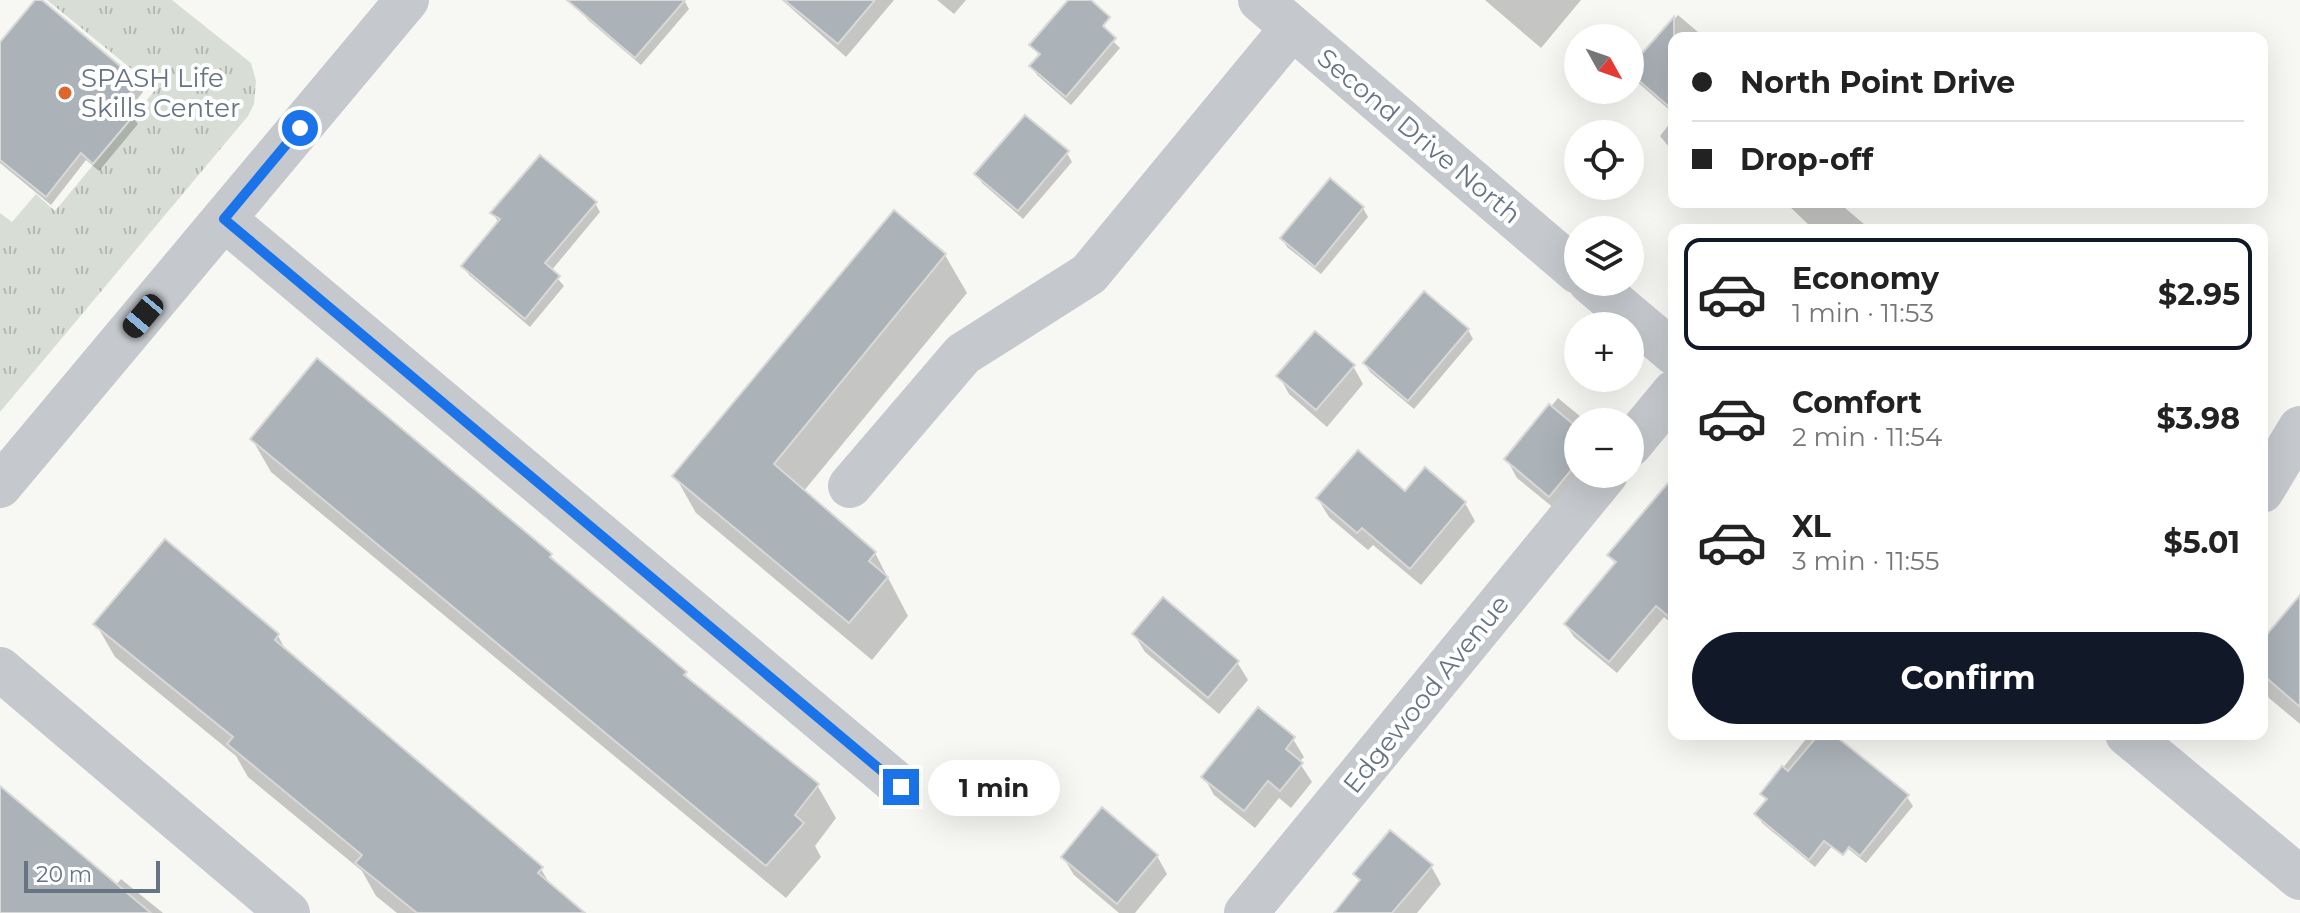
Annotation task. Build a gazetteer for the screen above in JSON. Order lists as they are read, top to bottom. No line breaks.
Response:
{"streets":{"street":["Second Drive North","Edgewood Avenue"]},"places":["SPASH Life Skills Center"],"scale_bar":"20 m","north":"bottom right","page":{"map_buttons":["+","−"],"banner":["North Point Drive","Drop-off"],"list":[{"name":"Economy","note":"1 min · 11:53","value":"$2.95"},{"name":"Comfort","note":"2 min · 11:54","value":"$3.98"},{"name":"XL","note":"3 min · 11:55","value":"$5.01"}],"buttons":"Confirm","bubble":"1 min","scale":"20 m"}}
